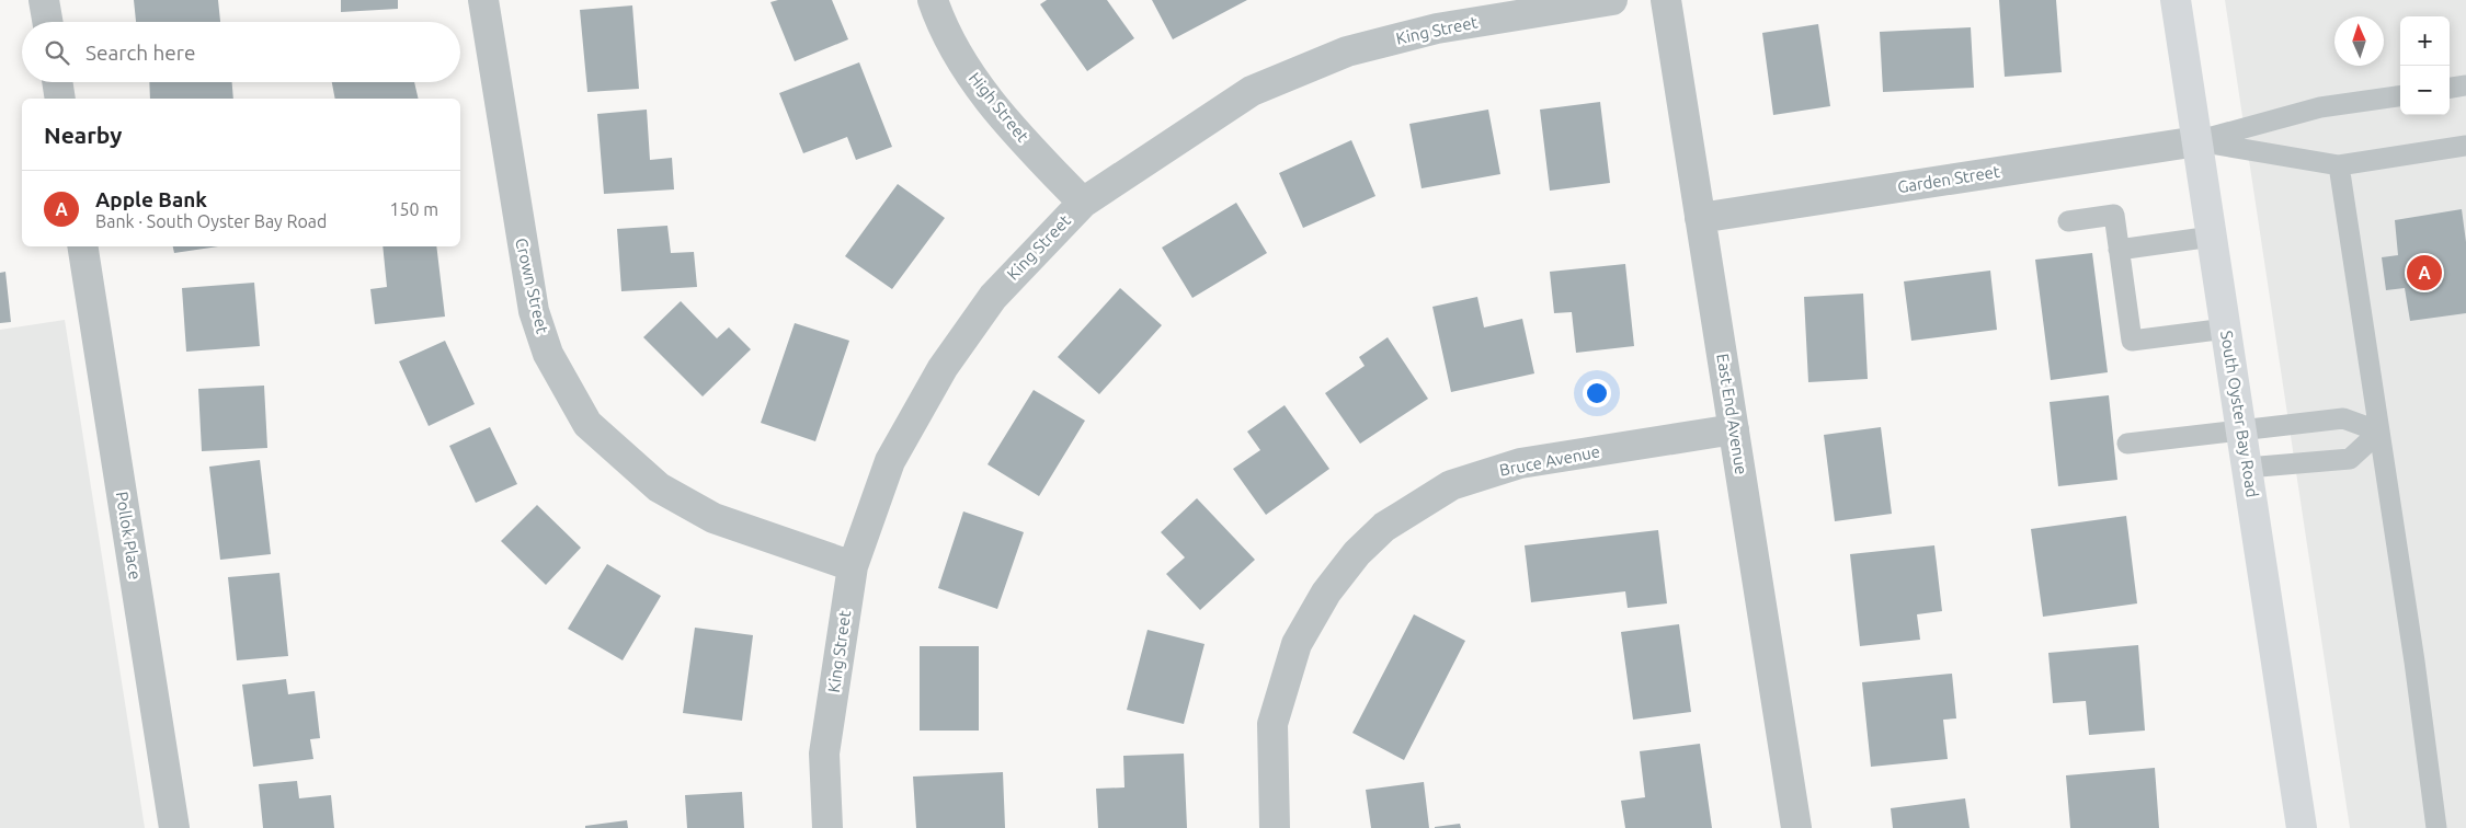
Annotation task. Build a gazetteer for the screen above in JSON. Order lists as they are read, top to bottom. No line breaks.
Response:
{"streets":{"main road":["South Oyster Bay Road"],"street":["King Street","High Street","Garden Street","Crown Street","East End Avenue","Bruce Avenue","Pollok Place"]},"crossings":[["King Street","High Street"],["King Street","Crown Street"],["Garden Street","East End Avenue"],["Garden Street","South Oyster Bay Road"],["East End Avenue","Bruce Avenue"]],"north":"top","page":{"map_buttons":["+","−"],"search":"Search here","heading":"Nearby","list":[{"mark":"A","name":"Apple Bank","note":"Bank · South Oyster Bay Road","value":"150 m"}],"pins":"A"}}
